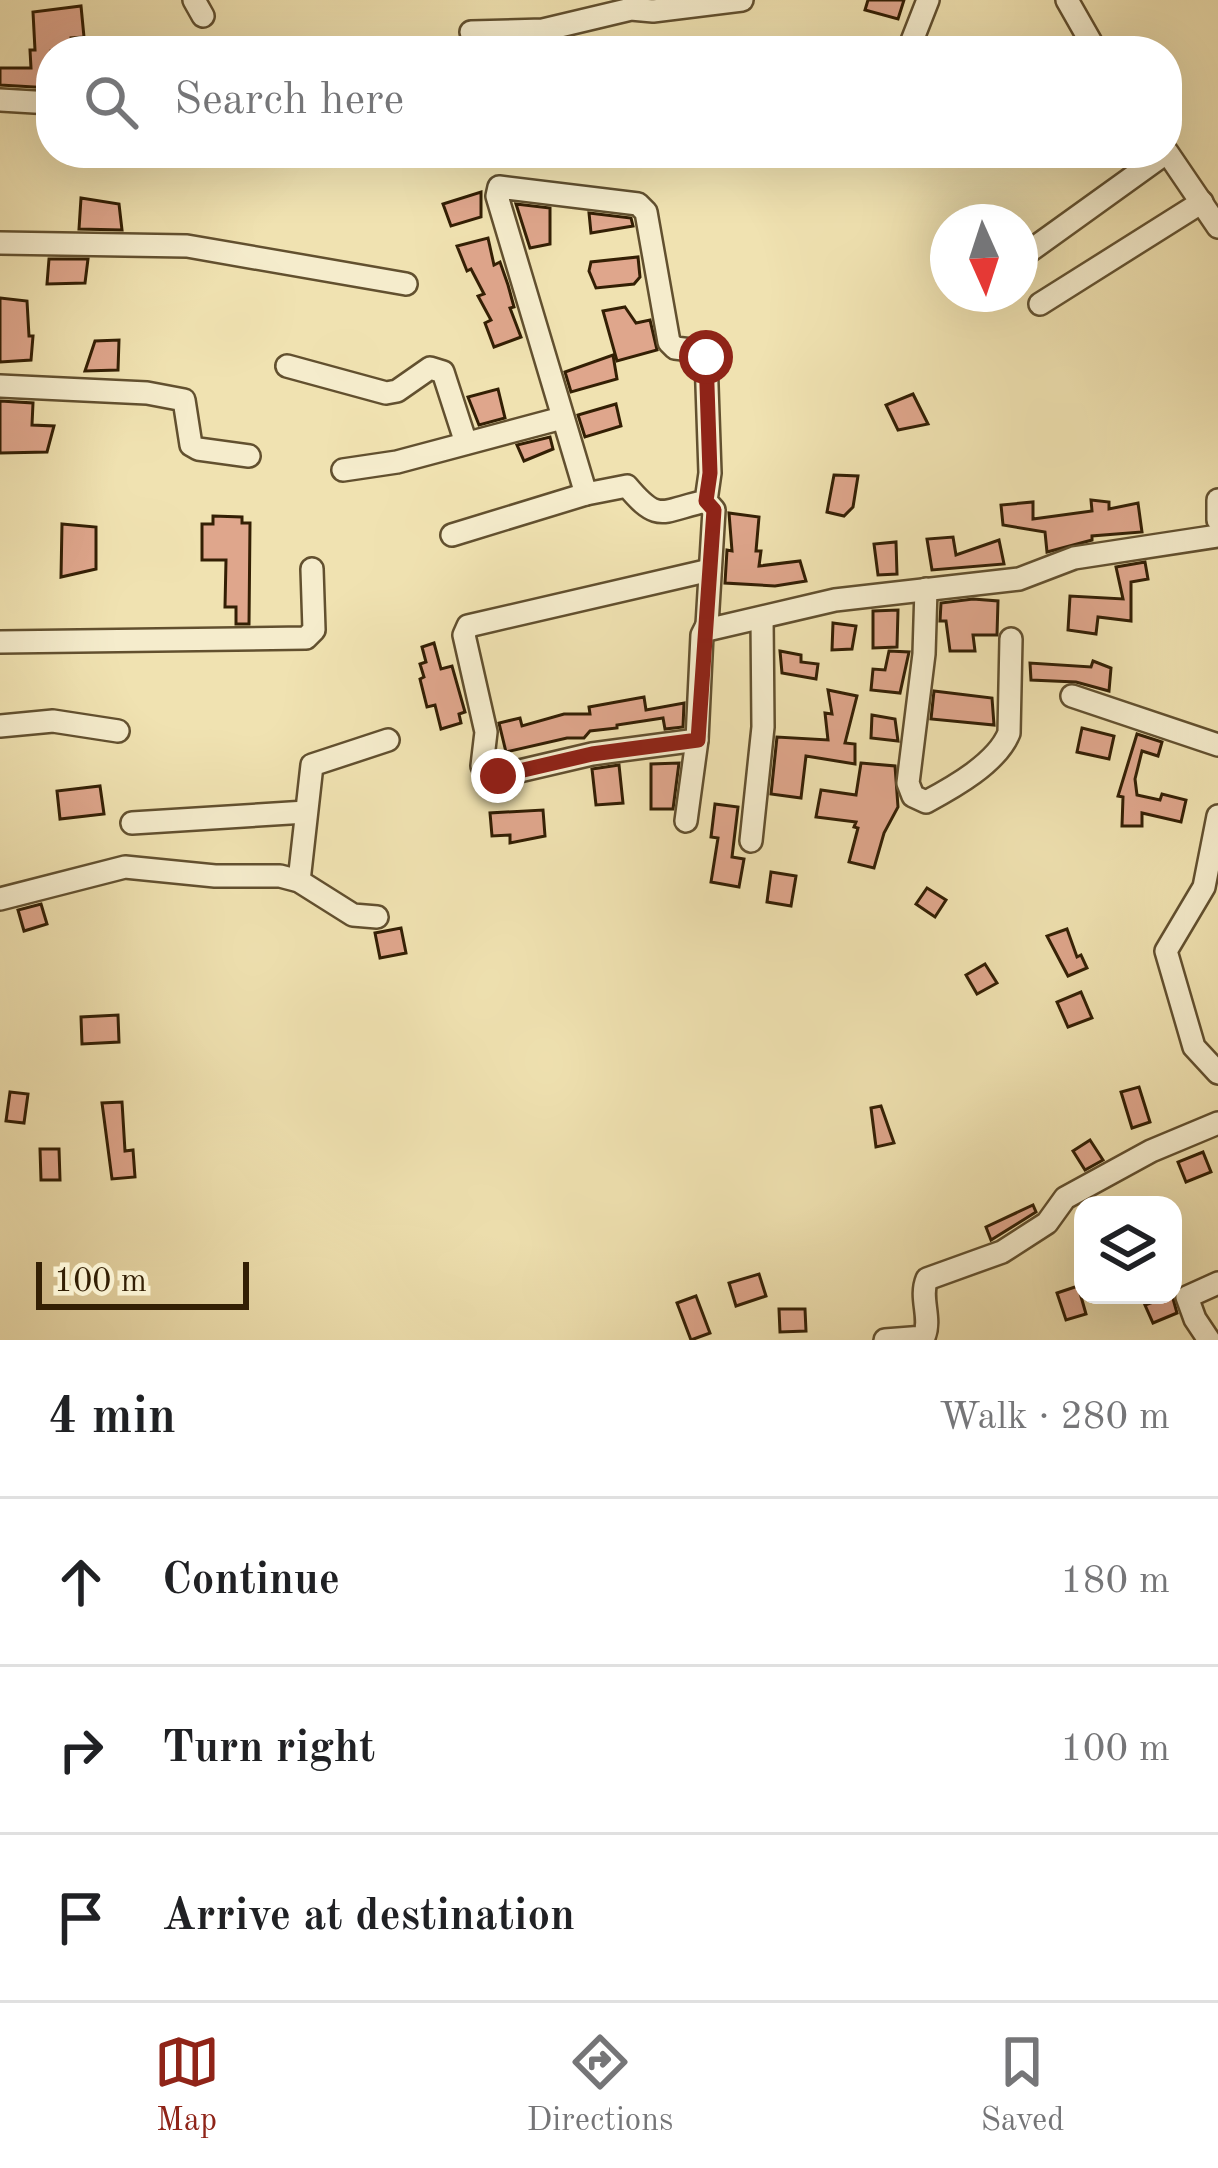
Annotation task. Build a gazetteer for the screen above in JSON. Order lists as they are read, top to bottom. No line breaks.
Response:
{"scale_bar":"100 m","north":"bottom","page":{"search":"Search here","scale":"100 m","heading":["4 min","Walk · 280 m"],"list":[["Continue","180 m"],["Turn right","100 m"],"Arrive at destination"],"nav":["Map","Directions","Saved"]}}
